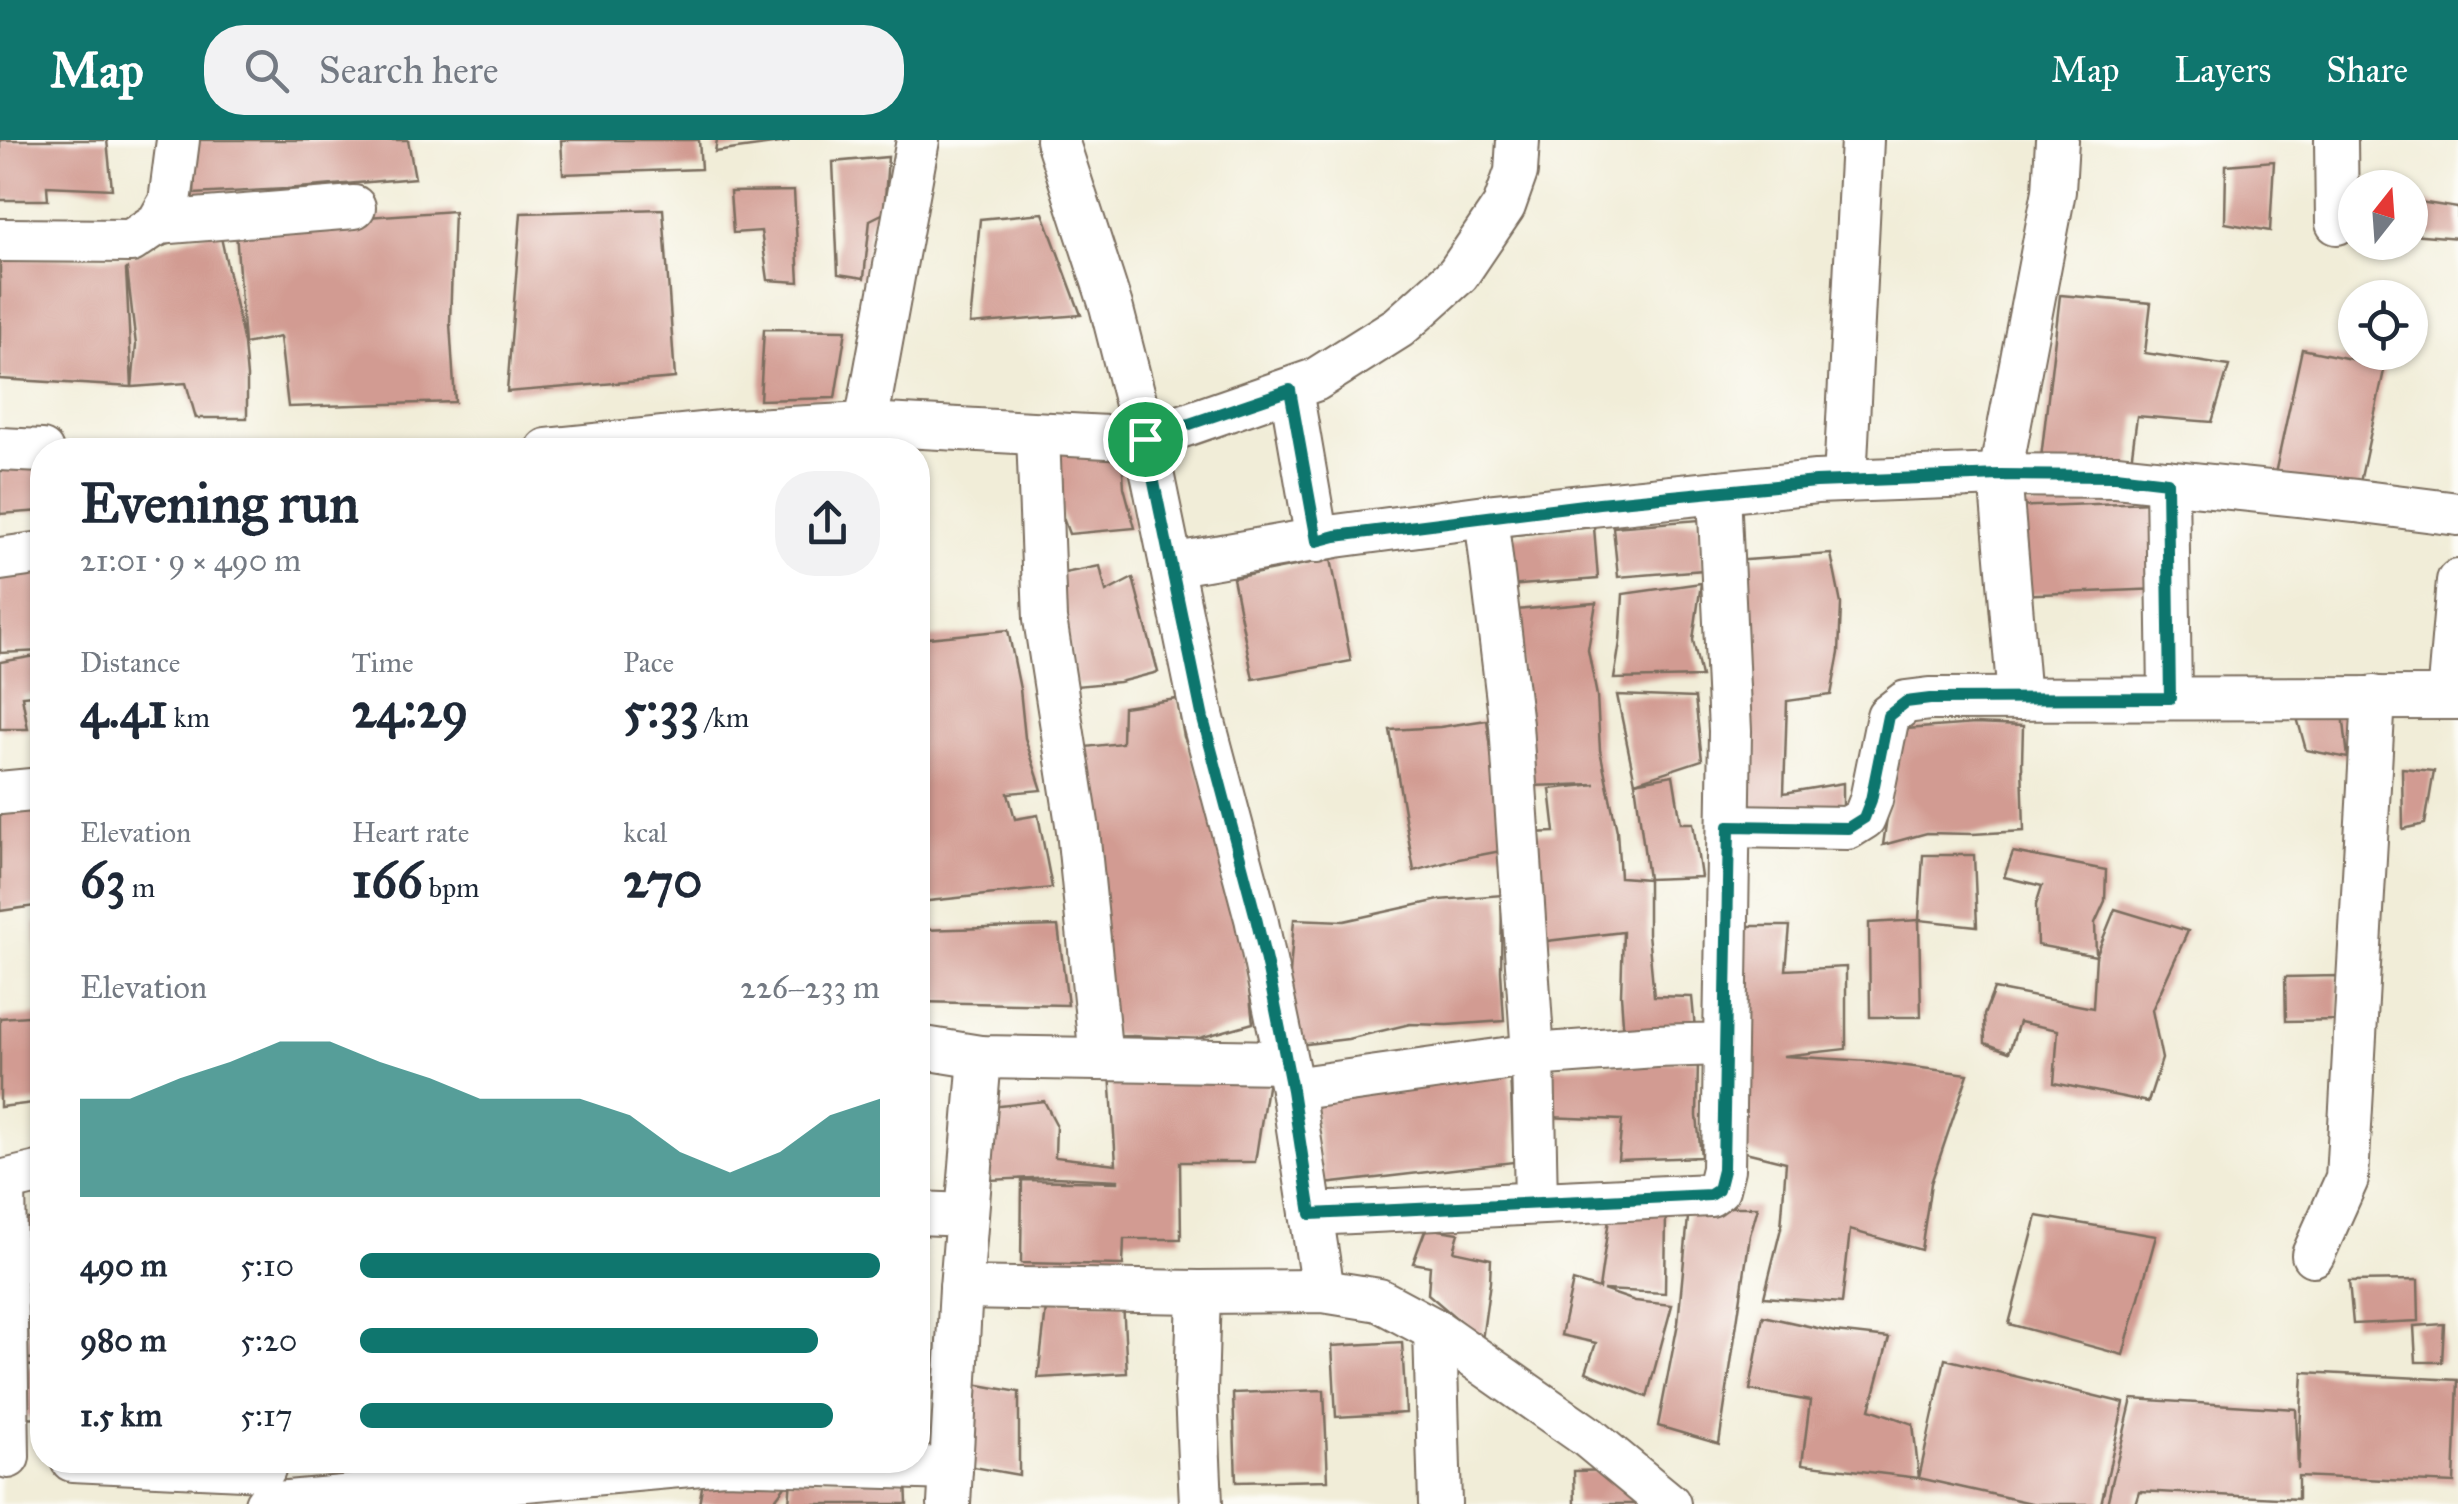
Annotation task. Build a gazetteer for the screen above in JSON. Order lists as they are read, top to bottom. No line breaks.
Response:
{"north":"top","page":{"header":"Map","search":"Search here","nav":["Map","Layers","Share"],"heading":["Evening run","21:01 · 9 × 490 m"],"stats":[["Distance","4.41 km"],["Time","24:29"],["Pace","5:33 /km"],["Elevation","63 m"],["Heart rate","166 bpm"],["kcal","270"]],"chart":["Elevation","226–233 m"],"list":[{"name":"490 m","note":"5:10"},{"name":"980 m","note":"5:20"},{"name":"1.5 km","note":"5:17"}]}}
